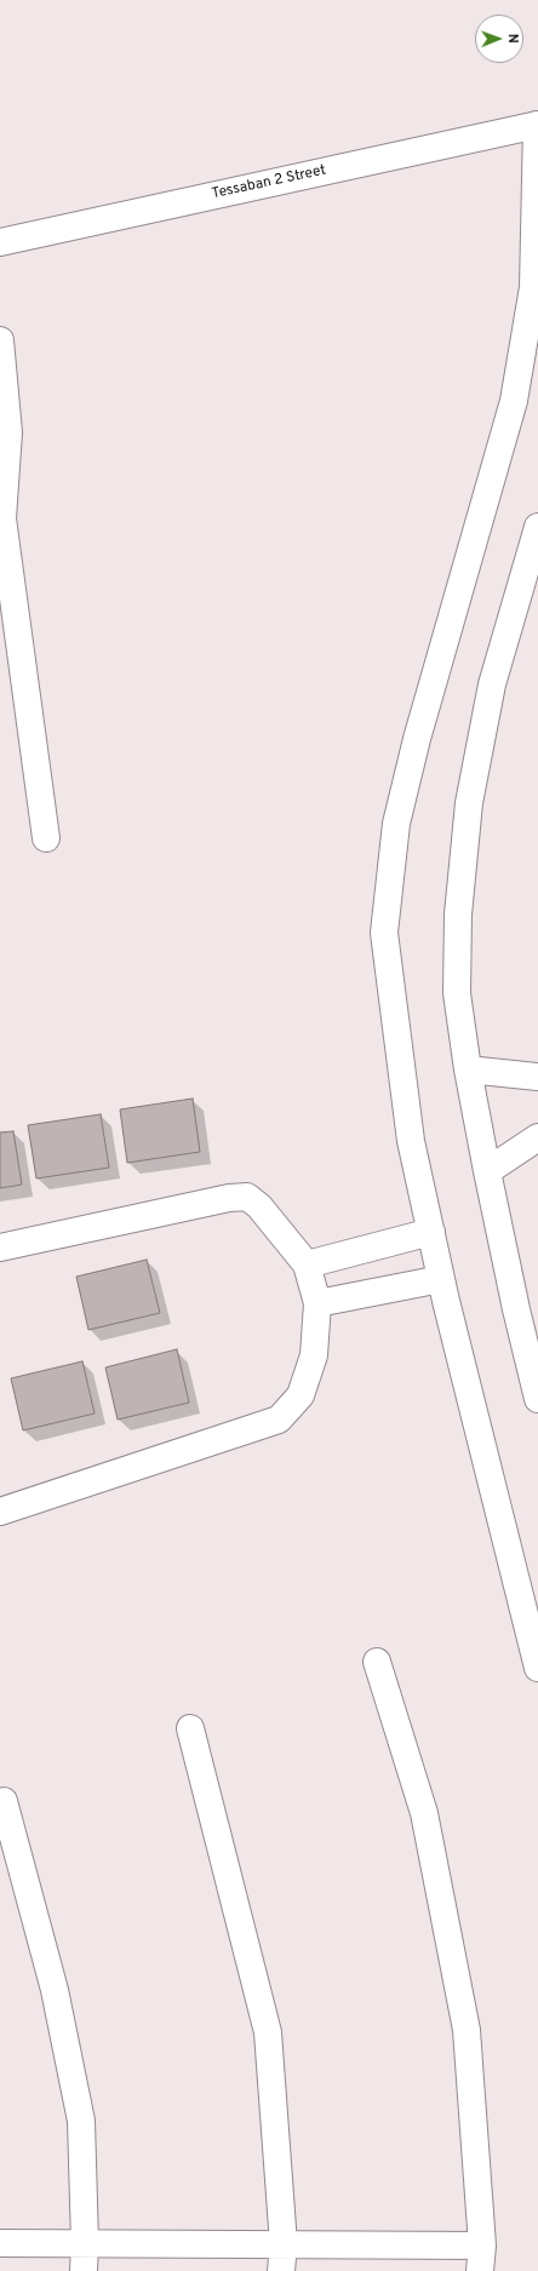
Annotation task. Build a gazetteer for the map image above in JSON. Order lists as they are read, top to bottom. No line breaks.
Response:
{"streets":{"street":["Tessaban 2 Street"]},"north":"right"}
